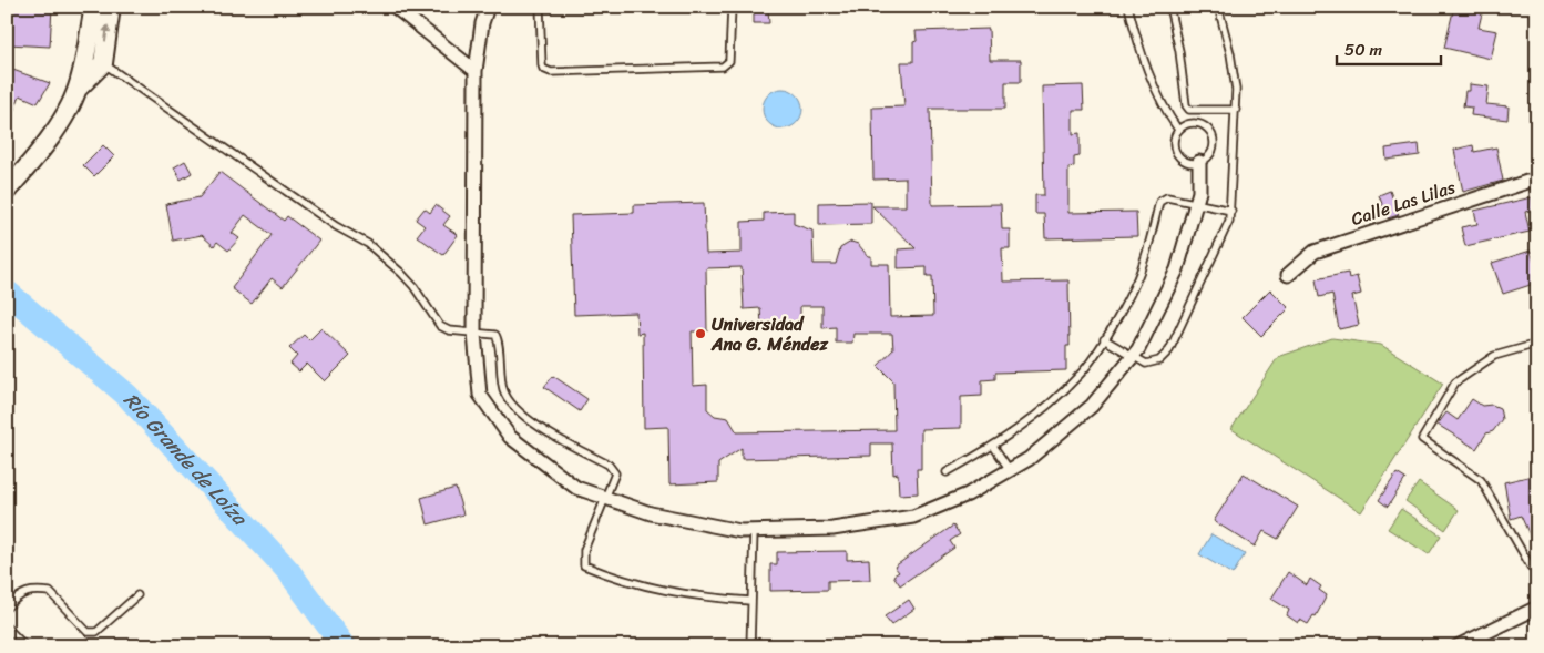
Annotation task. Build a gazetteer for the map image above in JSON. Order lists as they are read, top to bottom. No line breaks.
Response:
{"streets":{"street":["Calle Las Lilas"]},"water":["Río Grande de Loíza"],"places":["Universidad Ana G. Méndez"],"scale_bar":"50 m"}
